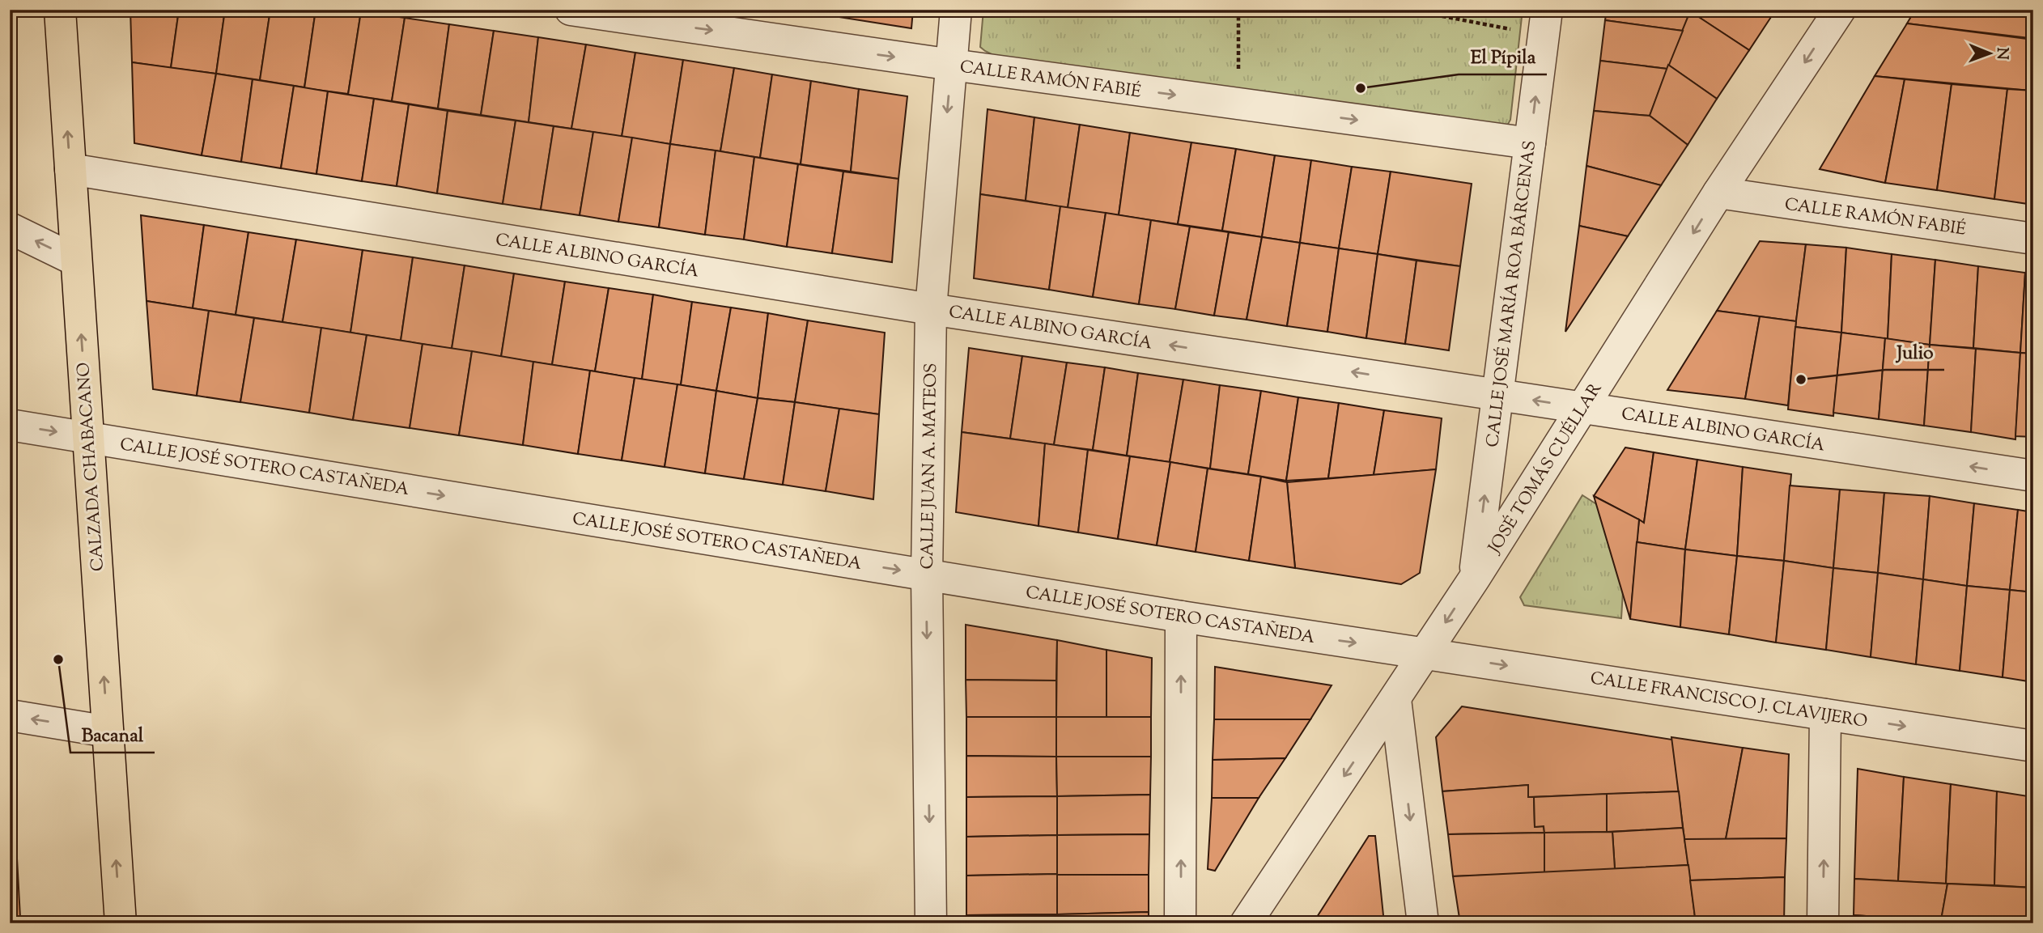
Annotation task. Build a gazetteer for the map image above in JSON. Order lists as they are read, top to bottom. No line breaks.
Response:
{"streets":{"main road":["CALZADA CHABACANO"],"street":["CALLE RAMÓN FABIÉ","CALLE ALBINO GARCÍA","CALLE JOSÉ MARÍA ROA BÁRCENAS","CALLE JOSÉ SOTERO CASTAÑEDA","CALLE JUAN A. MATEOS","JOSÉ TOMÁS CUÉLLAR","CALLE FRANCISCO J. CLAVIJERO"]},"crossings":[["CALLE RAMÓN FABIÉ","CALLE JOSÉ MARÍA ROA BÁRCENAS"],["CALLE RAMÓN FABIÉ","CALLE JUAN A. MATEOS"],["CALLE RAMÓN FABIÉ","JOSÉ TOMÁS CUÉLLAR"],["CALLE ALBINO GARCÍA","CALLE JOSÉ MARÍA ROA BÁRCENAS"],["CALLE ALBINO GARCÍA","CALLE JUAN A. MATEOS"],["CALLE ALBINO GARCÍA","CALZADA CHABACANO"],["CALLE ALBINO GARCÍA","JOSÉ TOMÁS CUÉLLAR"],["CALLE JOSÉ MARÍA ROA BÁRCENAS","JOSÉ TOMÁS CUÉLLAR"],["CALLE JOSÉ SOTERO CASTAÑEDA","CALLE JUAN A. MATEOS"],["CALLE JOSÉ SOTERO CASTAÑEDA","CALZADA CHABACANO"],["CALLE JOSÉ SOTERO CASTAÑEDA","JOSÉ TOMÁS CUÉLLAR"],["CALLE JOSÉ SOTERO CASTAÑEDA","CALLE FRANCISCO J. CLAVIJERO"],["JOSÉ TOMÁS CUÉLLAR","CALLE FRANCISCO J. CLAVIJERO"]],"one_way":["CALLE RAMÓN FABIÉ","CALLE ALBINO GARCÍA","CALLE JOSÉ MARÍA ROA BÁRCENAS","CALLE JOSÉ SOTERO CASTAÑEDA","CALZADA CHABACANO","JOSÉ TOMÁS CUÉLLAR","CALLE FRANCISCO J. CLAVIJERO"],"places":["El Pípila","Julio","Bacanal"],"north":"right"}
